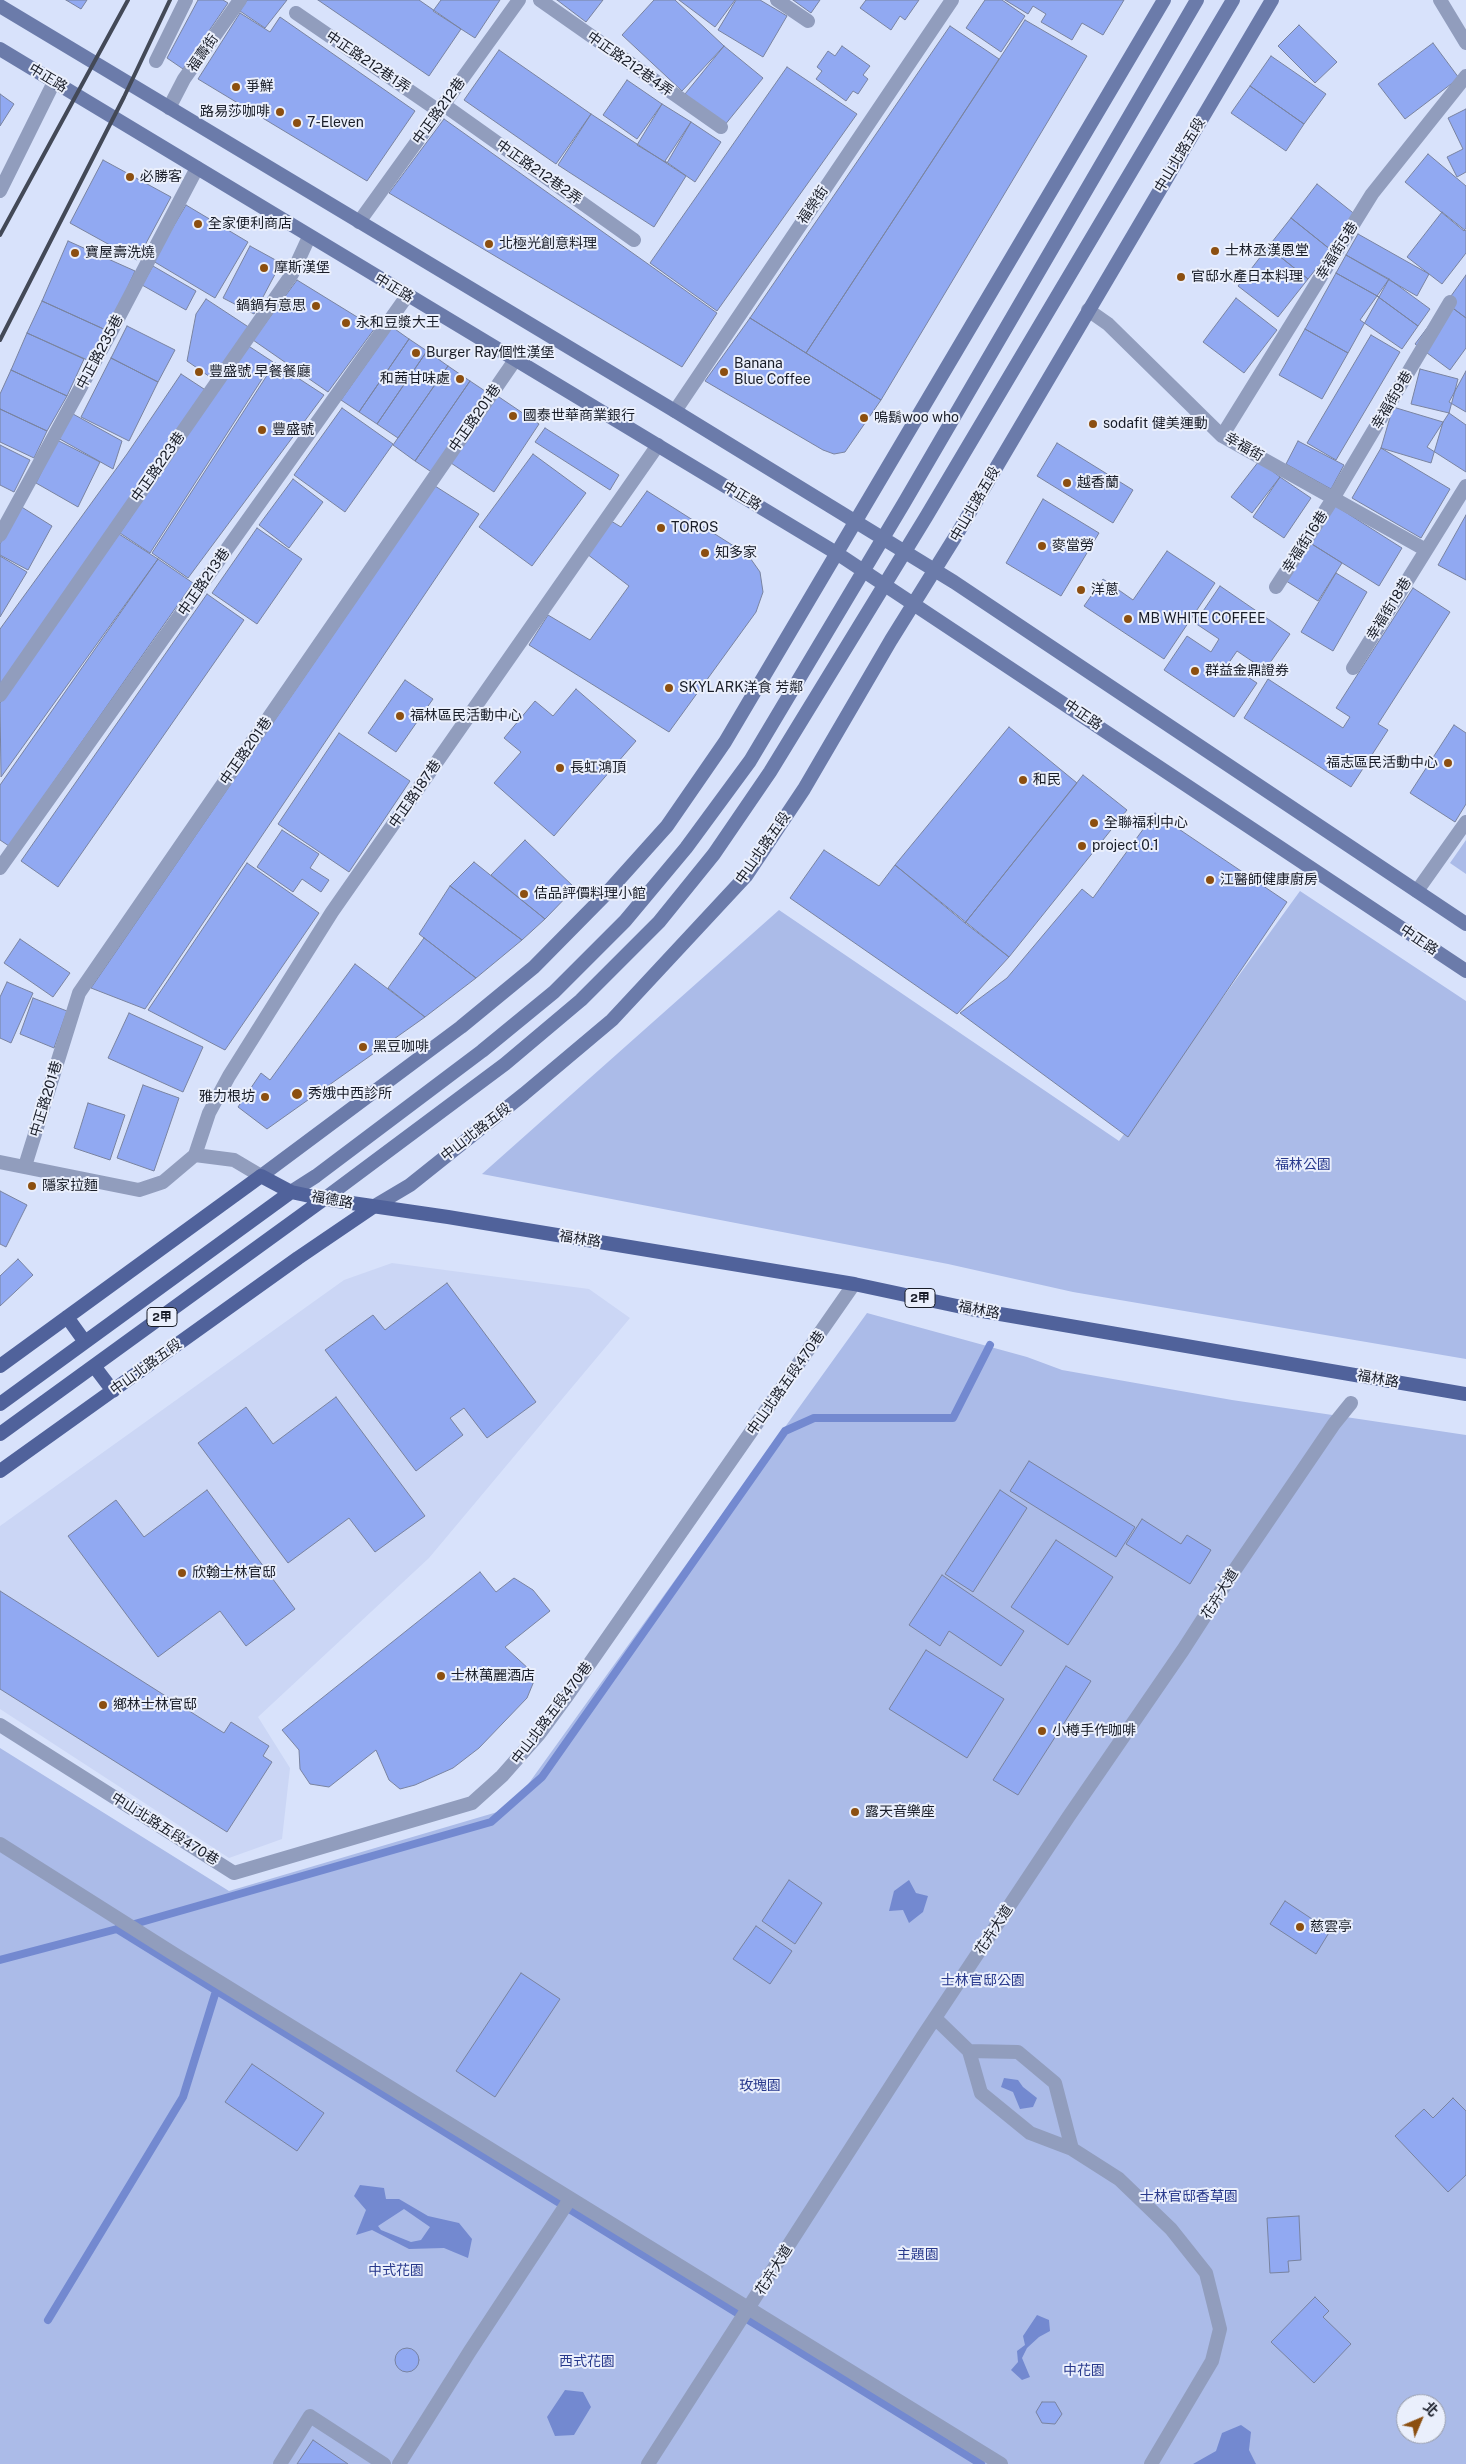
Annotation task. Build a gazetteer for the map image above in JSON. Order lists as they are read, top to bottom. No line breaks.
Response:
{"streets":{"main road":["中正路","中山北路五段","福德路","福林路","2甲"],"street":["福壽街","中正路212巷1弄","中正路212巷4弄","中正路212巷","中正路212巷2弄","福榮街","幸福街5巷","中正路235巷","幸福街9巷","中正路201巷","幸福街","中正路223巷","幸福街16巷","中正路213巷","幸福街18巷","中正路187巷","中山北路五段470巷","花卉大道"]},"crossings":[["中正路212巷1弄","中正路212巷"],["中正路212巷1弄","中正路212巷2弄"],["中正路","中山北路五段"],["中正路","中正路235巷"],["中正路","中正路201巷"],["中正路","中正路223巷"],["中正路","中正路213巷"],["中正路","中正路187巷"],["中正路212巷","中正路212巷2弄"],["中山北路五段","幸福街"],["中山北路五段","福德路"],["中山北路五段","福林路"],["幸福街5巷","幸福街"],["幸福街9巷","幸福街"],["幸福街9巷","幸福街16巷"],["幸福街","幸福街16巷"],["幸福街","幸福街18巷"],["福德路","福林路"],["福德路","2甲"],["福林路","中山北路五段470巷"]],"parks":["福林公園","士林官邸公園","玫瑰園","士林官邸香草園","主題園","中式花園","西式花園","中花園"],"places":["爭鮮","路易莎咖啡","7-Eleven","必勝客","全家便利商店","北極光創意料理","士林丞漢恩堂","寶屋壽洗燒","摩斯漢堡","官邸水產日本料理","鍋鍋有意思","永和豆漿大王","Burger Ray個性漢堡","豐盛號 早餐餐廳","Banana Blue Coffee","和茜甘味處","國泰世華商業銀行","嗚鬍woo who","sodafit 健美運動","豐盛號","越香蘭","TOROS","麥當勞","知多家","洋蔥","MB WHITE COFFEE","群益金鼎證券","SKYLARK洋食 芳鄰","福林區民活動中心","福志區民活動中心","長虹鴻頂","和民","全聯福利中心","project 0.1","江醫師健康廚房","佶品評價料理小館","黑豆咖啡","秀娥中西診所","雅力根坊","隱家拉麵","欣翰士林官邸","士林萬麗酒店","鄉林士林官邸","小樽手作咖啡","露天音樂座","慈雲亭"],"north":"top right"}
